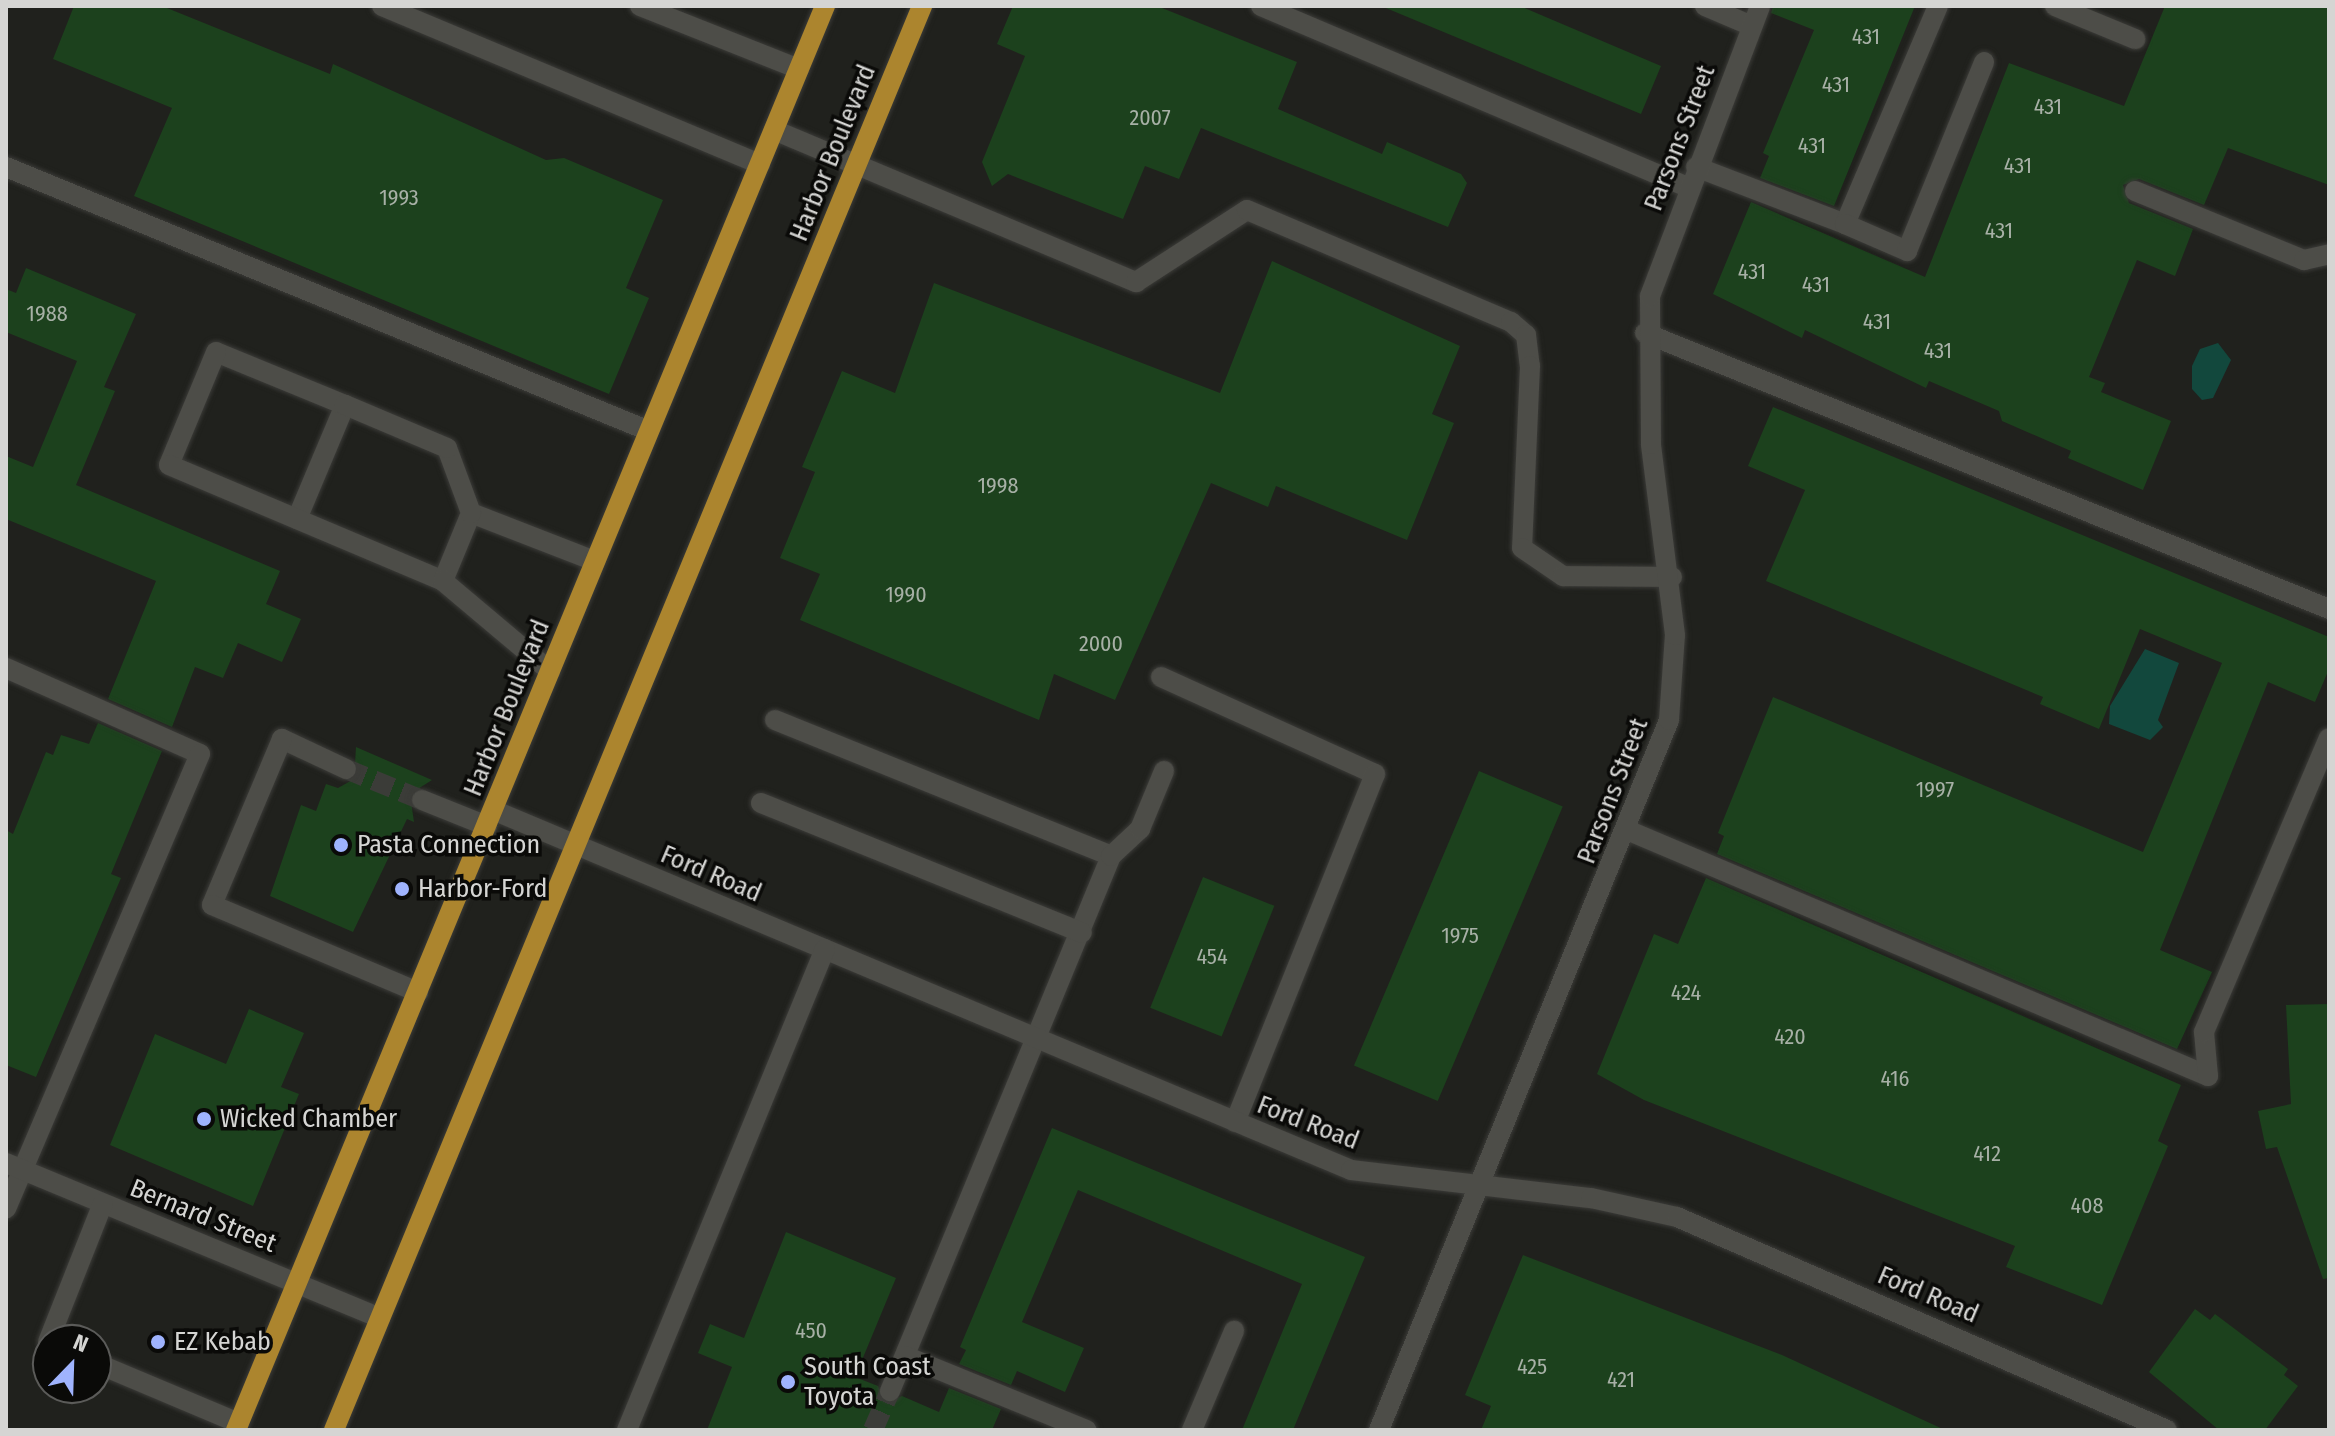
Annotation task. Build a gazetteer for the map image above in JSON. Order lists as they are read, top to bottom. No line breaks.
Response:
{"streets":{"main road":["Harbor Boulevard"],"street":["Parsons Street","Ford Road","Bernard Street"]},"crossings":[["Parsons Street","Ford Road"],["Harbor Boulevard","Ford Road"],["Harbor Boulevard","Bernard Street"]],"places":["Pasta Connection","Harbor-Ford","Wicked Chamber","EZ Kebab","South Coast Toyota"],"house_numbers":["431","431","431","2007","431","431","1993","431","431","431","1988","431","431","1998","1990","2000","1997","1975","454","424","420","416","412","408","450","425","421"],"north":"top right"}
